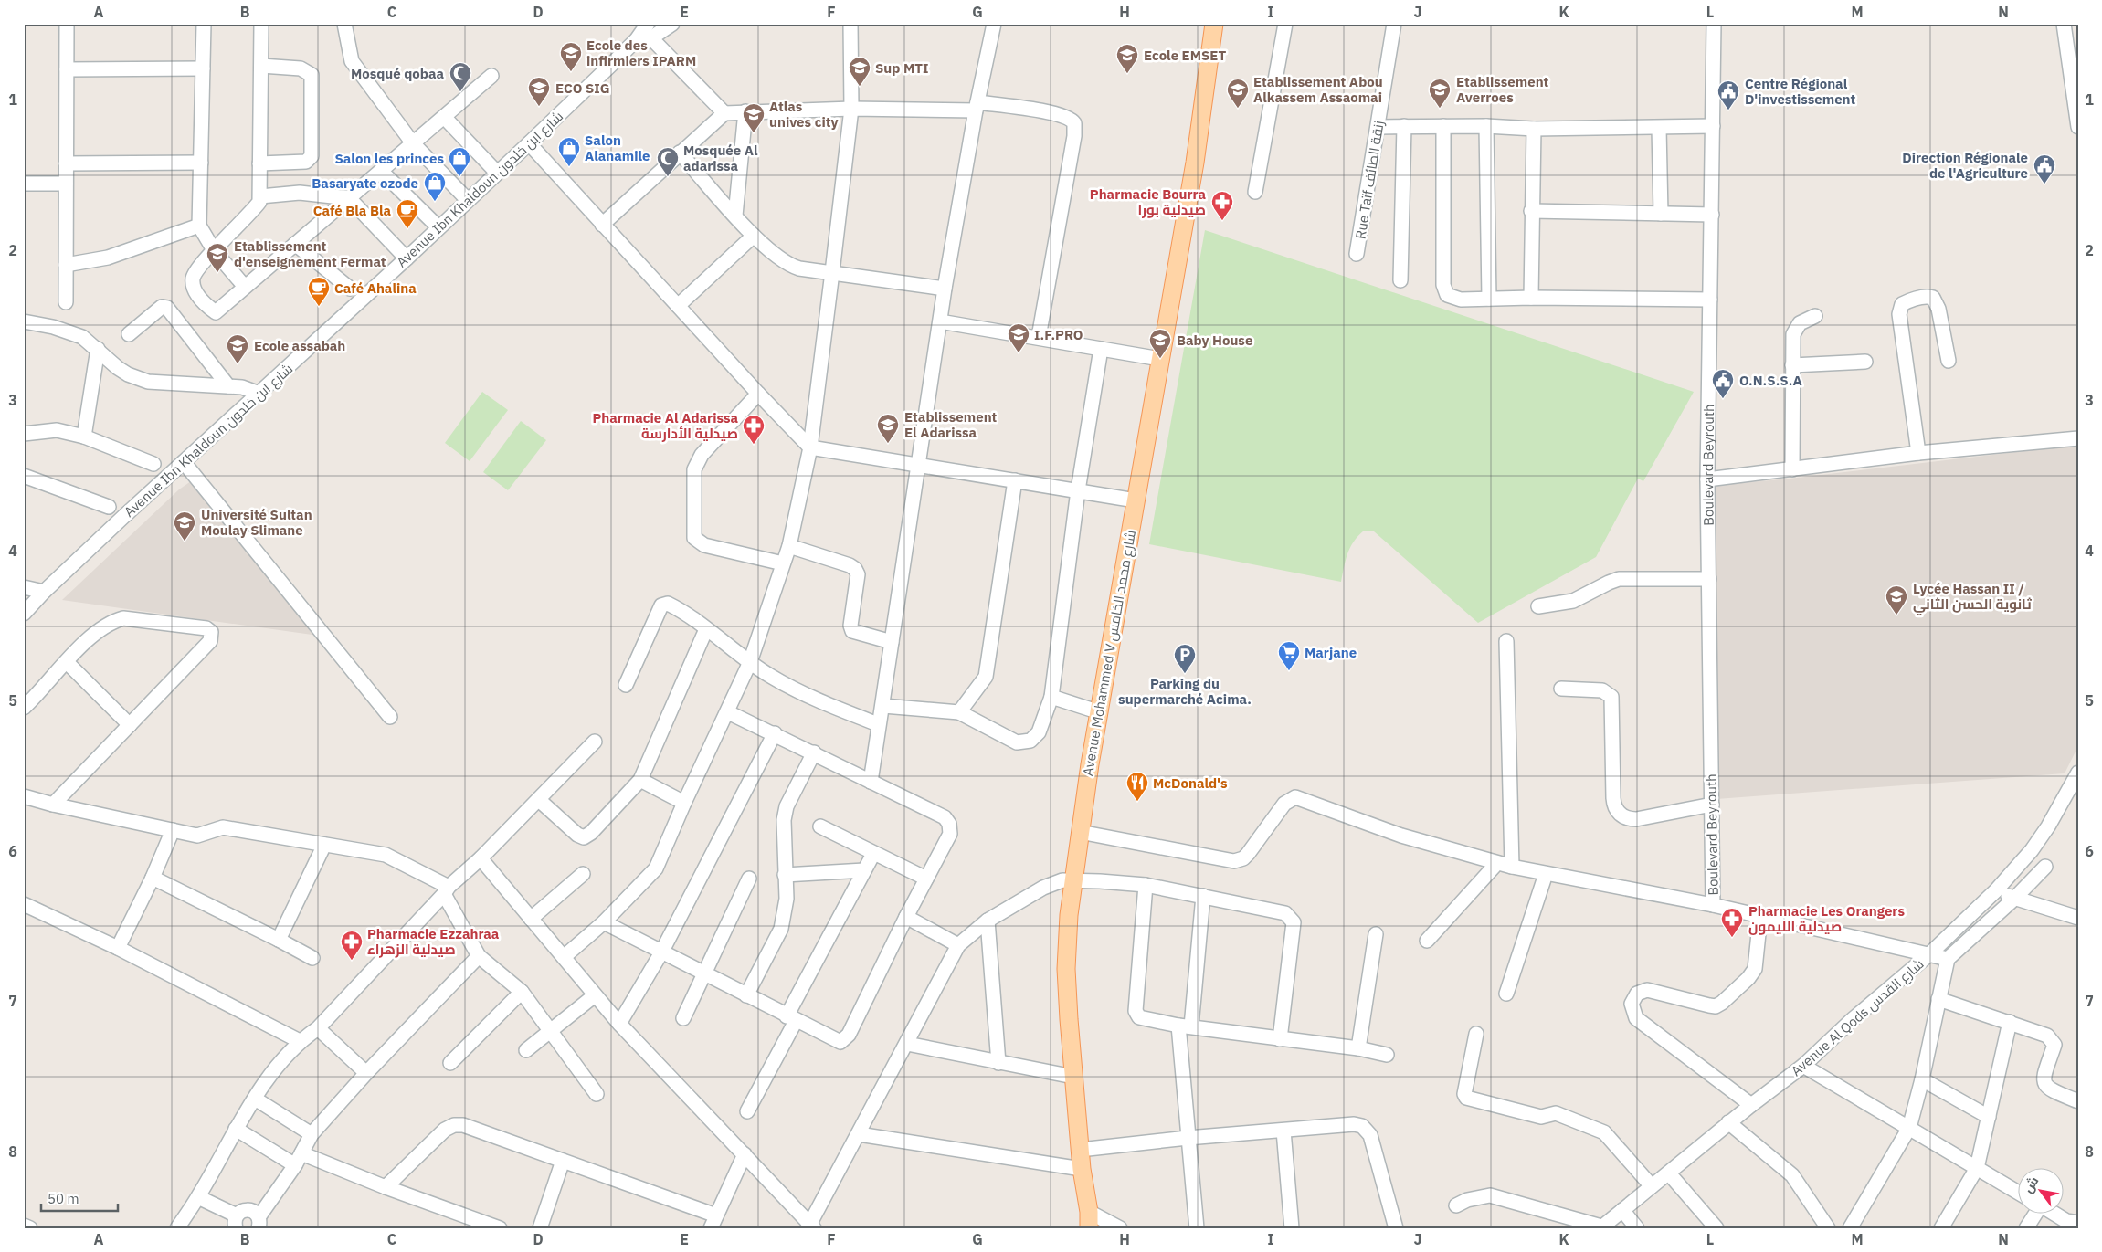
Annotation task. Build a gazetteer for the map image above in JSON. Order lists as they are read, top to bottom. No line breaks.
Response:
{"streets":{"main road":["Avenue Mohammed V شارع محمد الخامس"],"street":["Rue Taïf زنقة الطائف","Avenue Ibn Khaldoun شارع ابن خلدون","Boulevard Beyrouth","Avenue Al Qods شارع القدس"]},"places":{"school or university":["Ecole des infirmiers IPARM","Ecole EMSET","Sup MTI","ECO SIG","Etablissement Abou Alkassem Assaomai","Etablissement Averroes","Atlas unives city","Etablissement d'enseignement Fermat","I.F.PRO","Baby House","Ecole assabah","Etablissement El Adarissa","Université Sultan Moulay Slimane","Lycée Hassan II / ثانوية الحسن الثاني"],"mosque":["Mosqué qobaa","Mosquée Al adarissa"],"public building":["Centre Régional D'investissement","Direction Régionale de l'Agriculture","O.N.S.S.A"],"shop":["Salon Alanamile","Salon les princes","Basaryate ozode"],"pharmacy":["Pharmacie Bourra صيدلية بورا","Pharmacie Al Adarissa صيدلية الأدارسة","Pharmacie Les Orangers صيدلية الليمون","Pharmacie Ezzahraa صيدلية الزهراء"],"cafe":["Café Bla Bla","Café Ahalina"],"supermarket":["Marjane"],"parking":["Parking du supermarché Acima."],"restaurant":["McDonald's"]},"scale_bar":"50 m","north":"top left","grid":{"columns":["A","B","C","D","E","F","G","H","I","J","K","L","M","N"],"rows":["1","2","3","4","5","6","7","8"]}}
